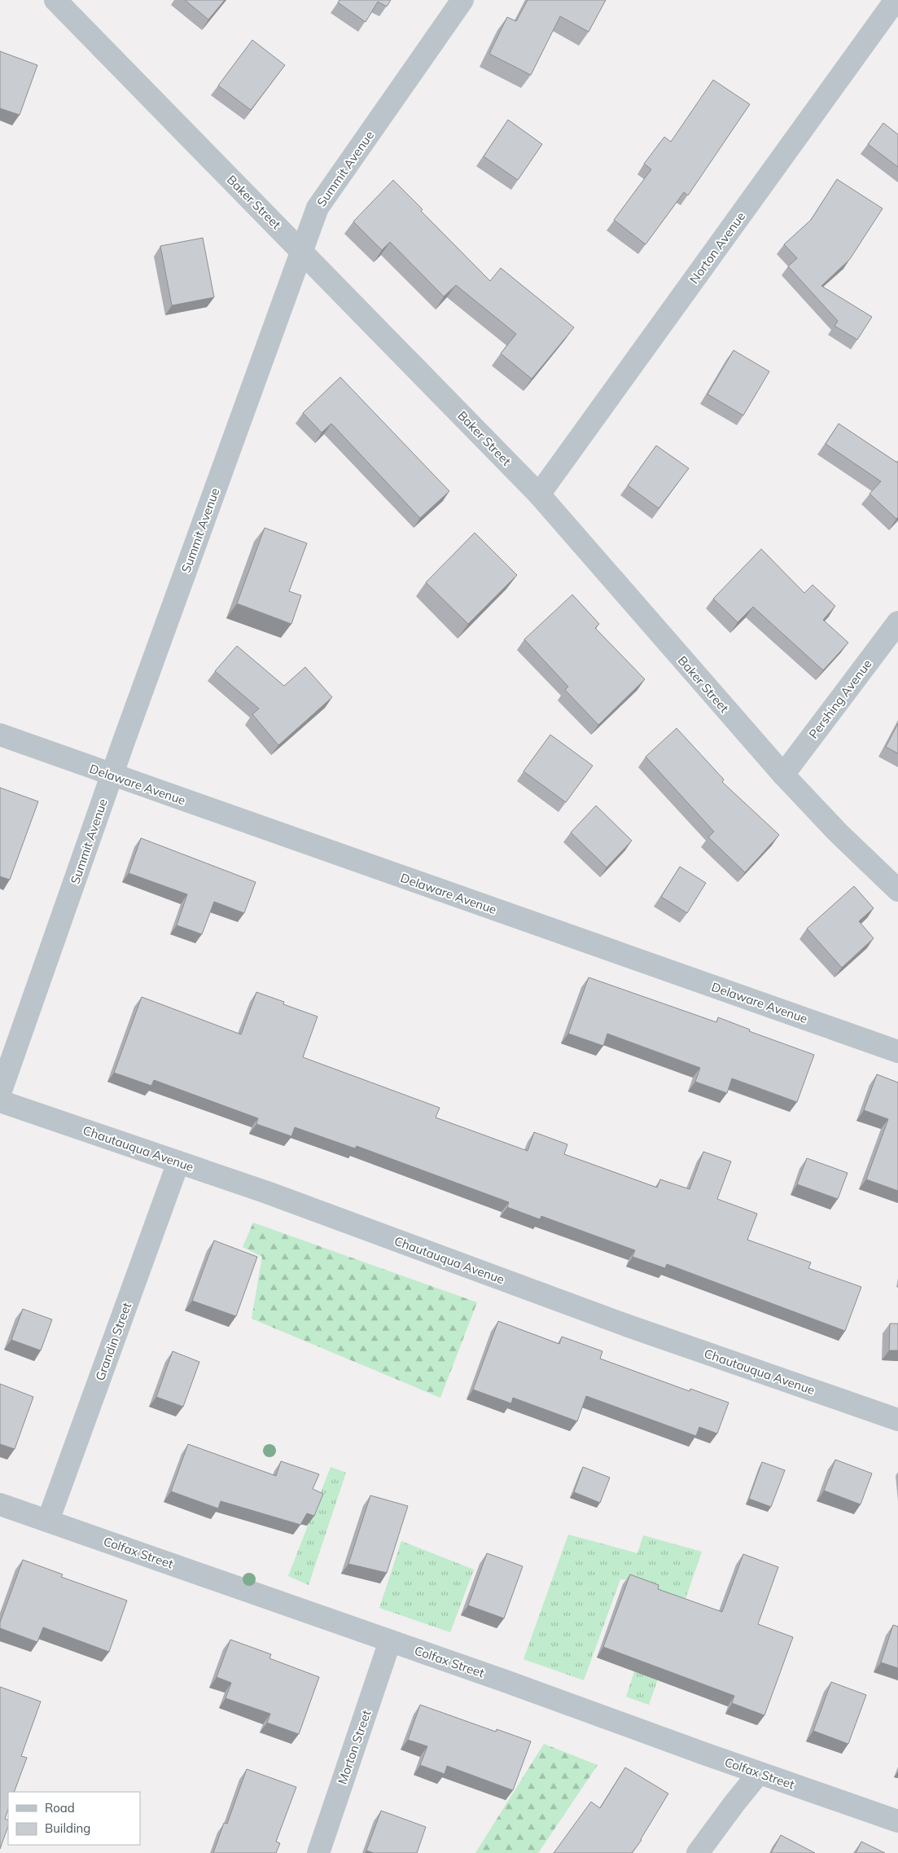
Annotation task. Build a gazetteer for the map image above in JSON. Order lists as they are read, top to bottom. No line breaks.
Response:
{"streets":{"street":["Summit Avenue","Baker Street","Norton Avenue","Pershing Avenue","Delaware Avenue","Chautauqua Avenue","Grandin Street","Colfax Street","Morton Street"]},"crossings":[["Summit Avenue","Baker Street"],["Summit Avenue","Delaware Avenue"],["Baker Street","Norton Avenue"],["Baker Street","Pershing Avenue"],["Chautauqua Avenue","Grandin Street"],["Grandin Street","Colfax Street"],["Colfax Street","Morton Street"]],"legend":["Road","Building"]}
